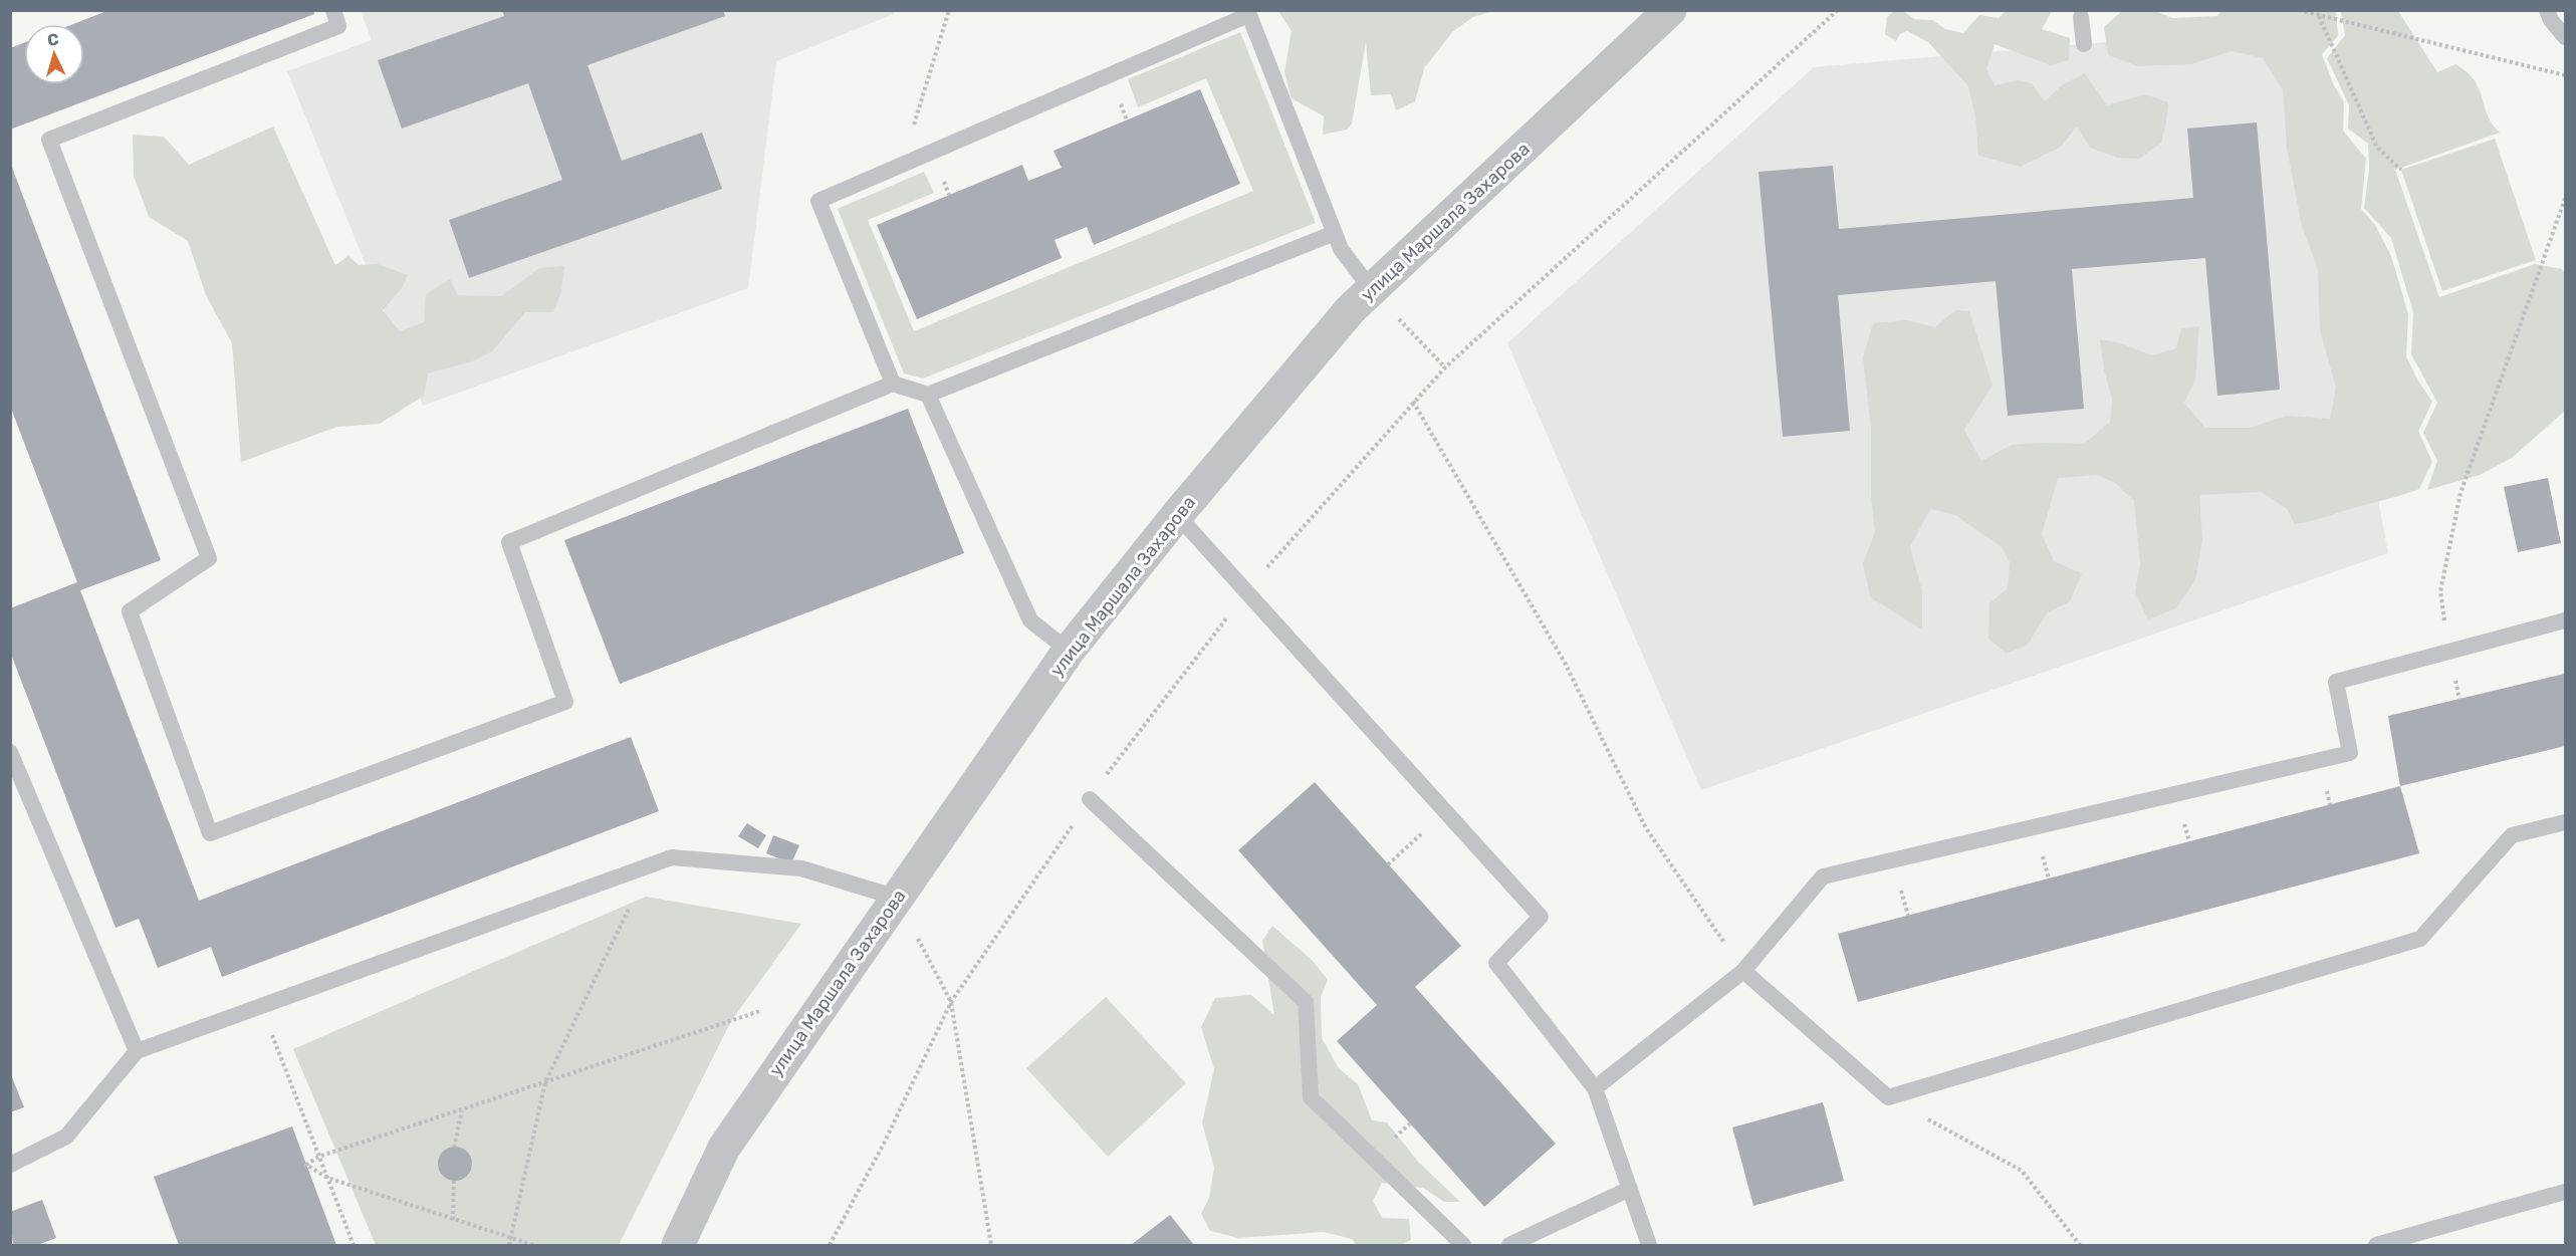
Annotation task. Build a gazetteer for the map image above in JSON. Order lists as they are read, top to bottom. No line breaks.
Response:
{"streets":{"street":["улица Маршала Захарова"]},"north":"top"}
